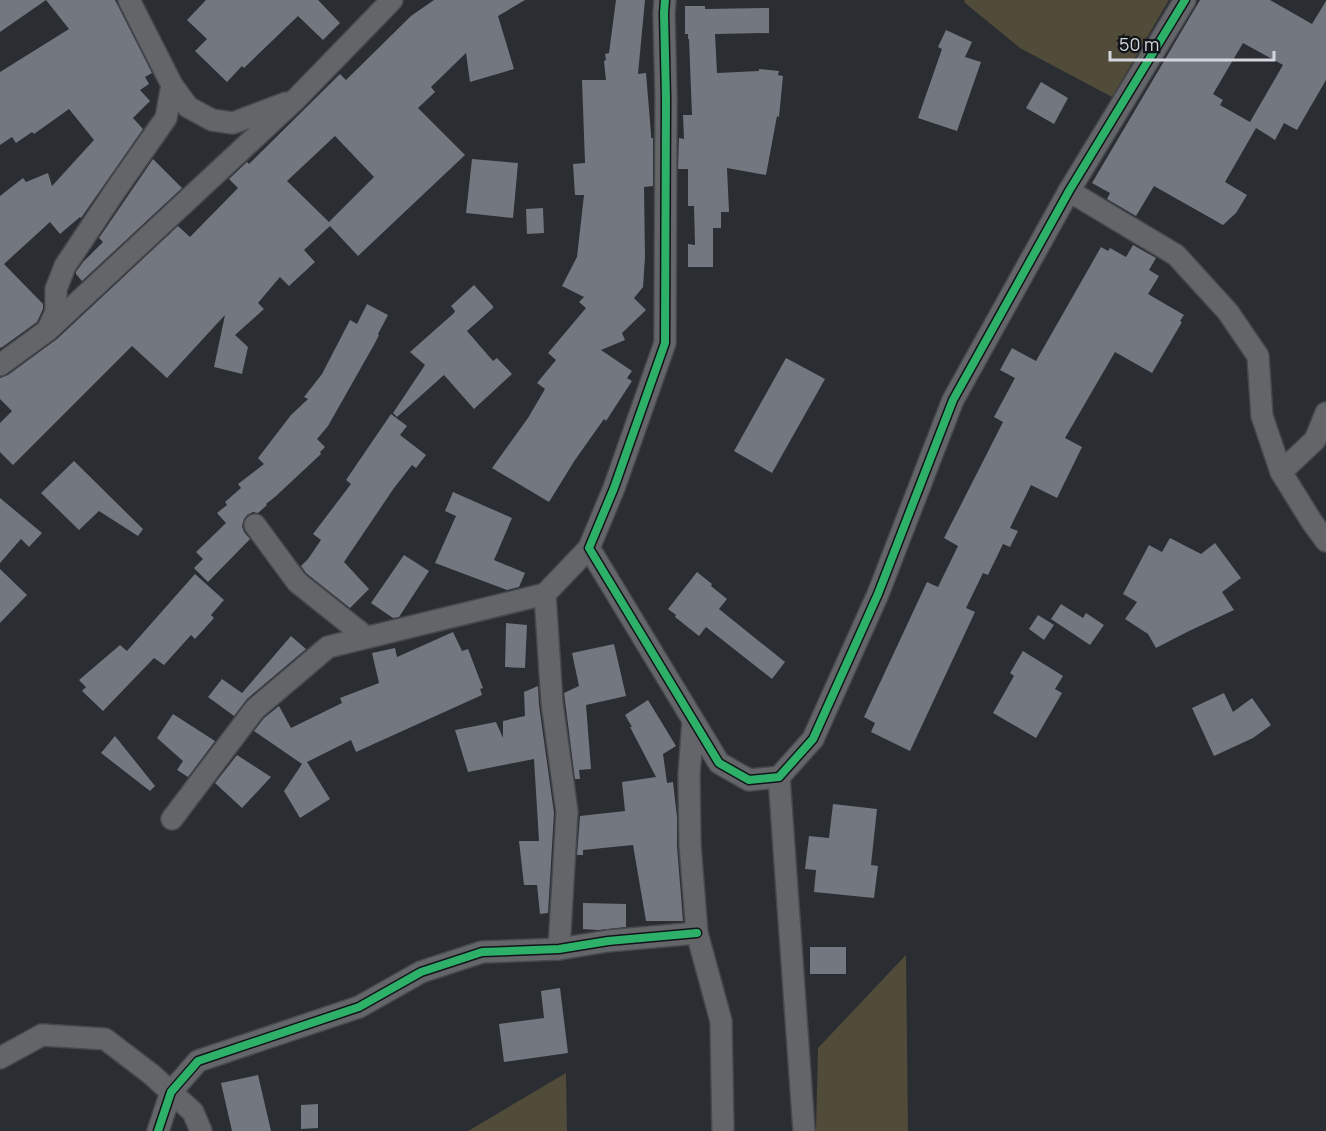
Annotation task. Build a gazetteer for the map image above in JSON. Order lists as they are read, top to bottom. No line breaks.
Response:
{"scale_bar":"50 m"}
